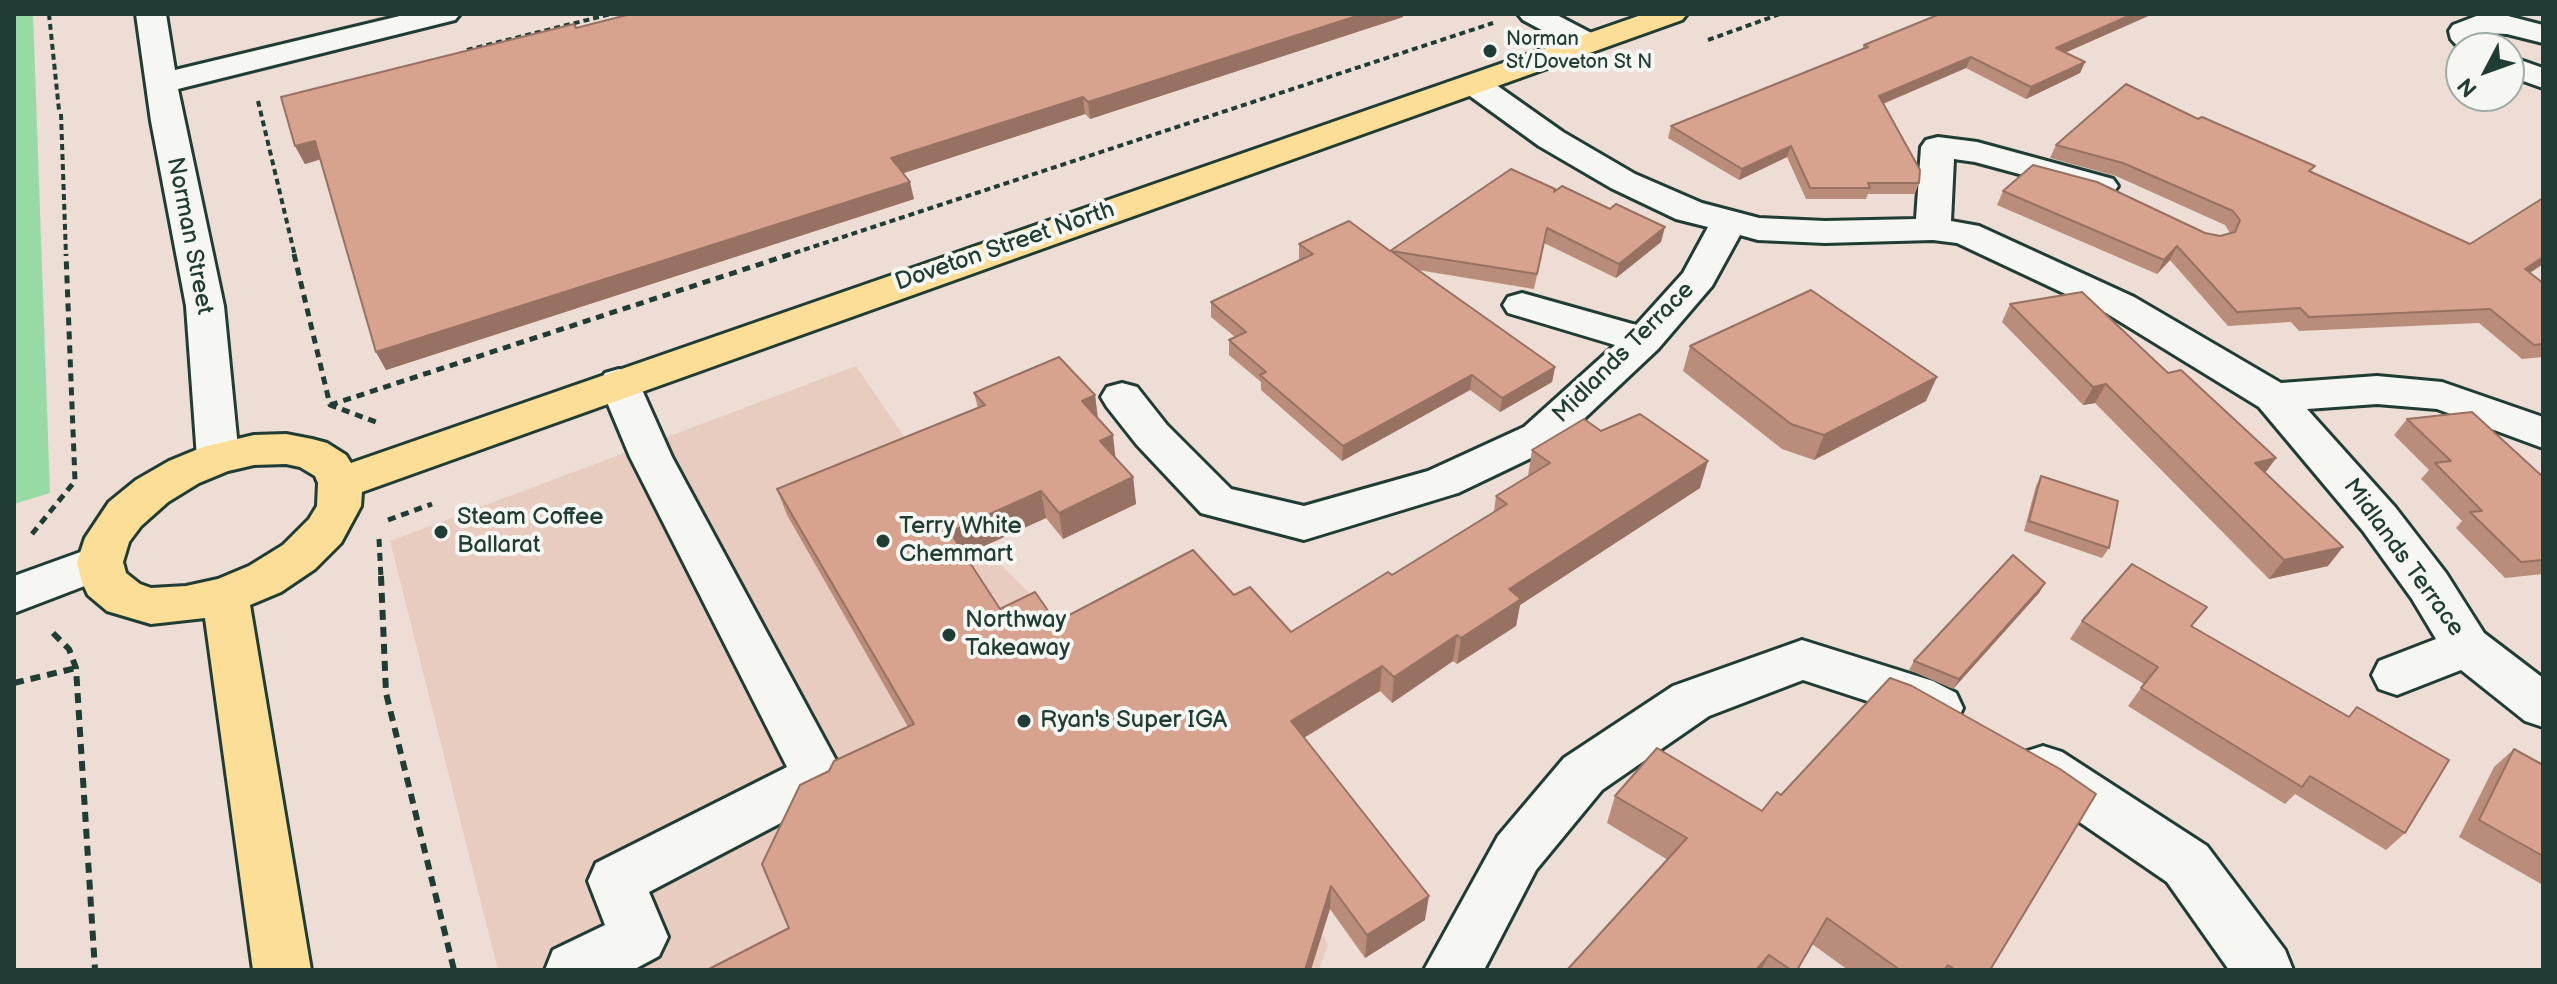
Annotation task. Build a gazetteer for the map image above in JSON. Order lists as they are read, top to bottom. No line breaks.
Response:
{"streets":{"main road":["Doveton Street North"],"street":["Norman Street","Midlands Terrace"]},"crossings":[["Doveton Street North","Midlands Terrace"]],"places":["Norman St/Doveton St N","Steam Coffee Ballarat","Terry White Chemmart","Northway Takeaway","Ryan's Super IGA"],"north":"bottom left"}
